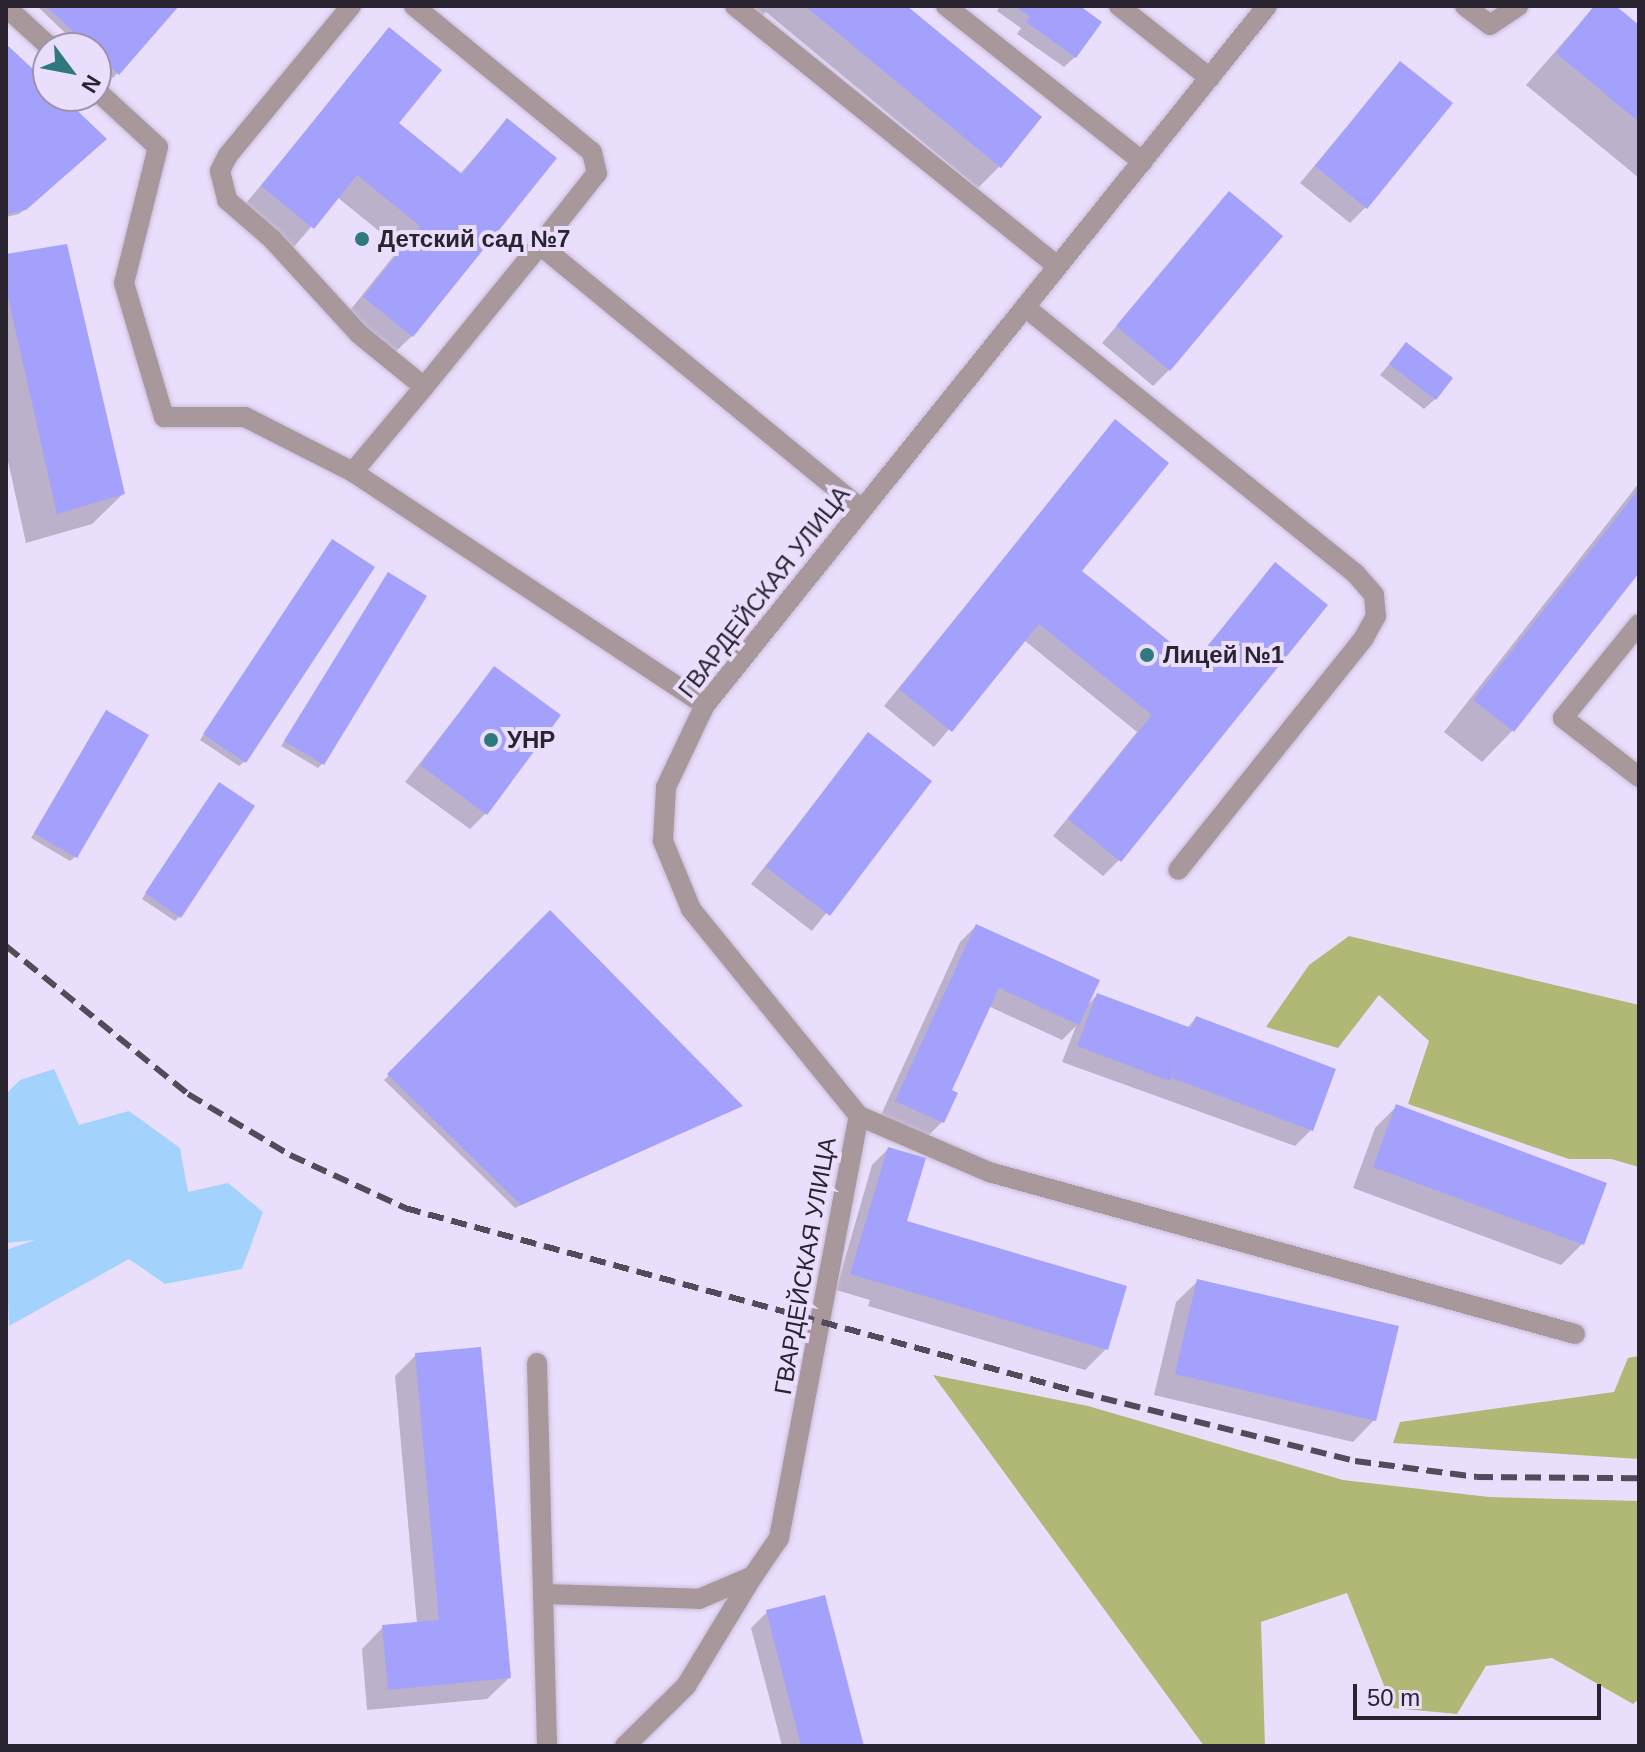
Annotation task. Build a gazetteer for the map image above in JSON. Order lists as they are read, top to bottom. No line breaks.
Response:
{"streets":{"street":["ГВАРДЕЙСКАЯ УЛИЦА"]},"places":["Детский сад №7","Лицей №1","УНР"],"scale_bar":"50 m","north":"bottom right"}
